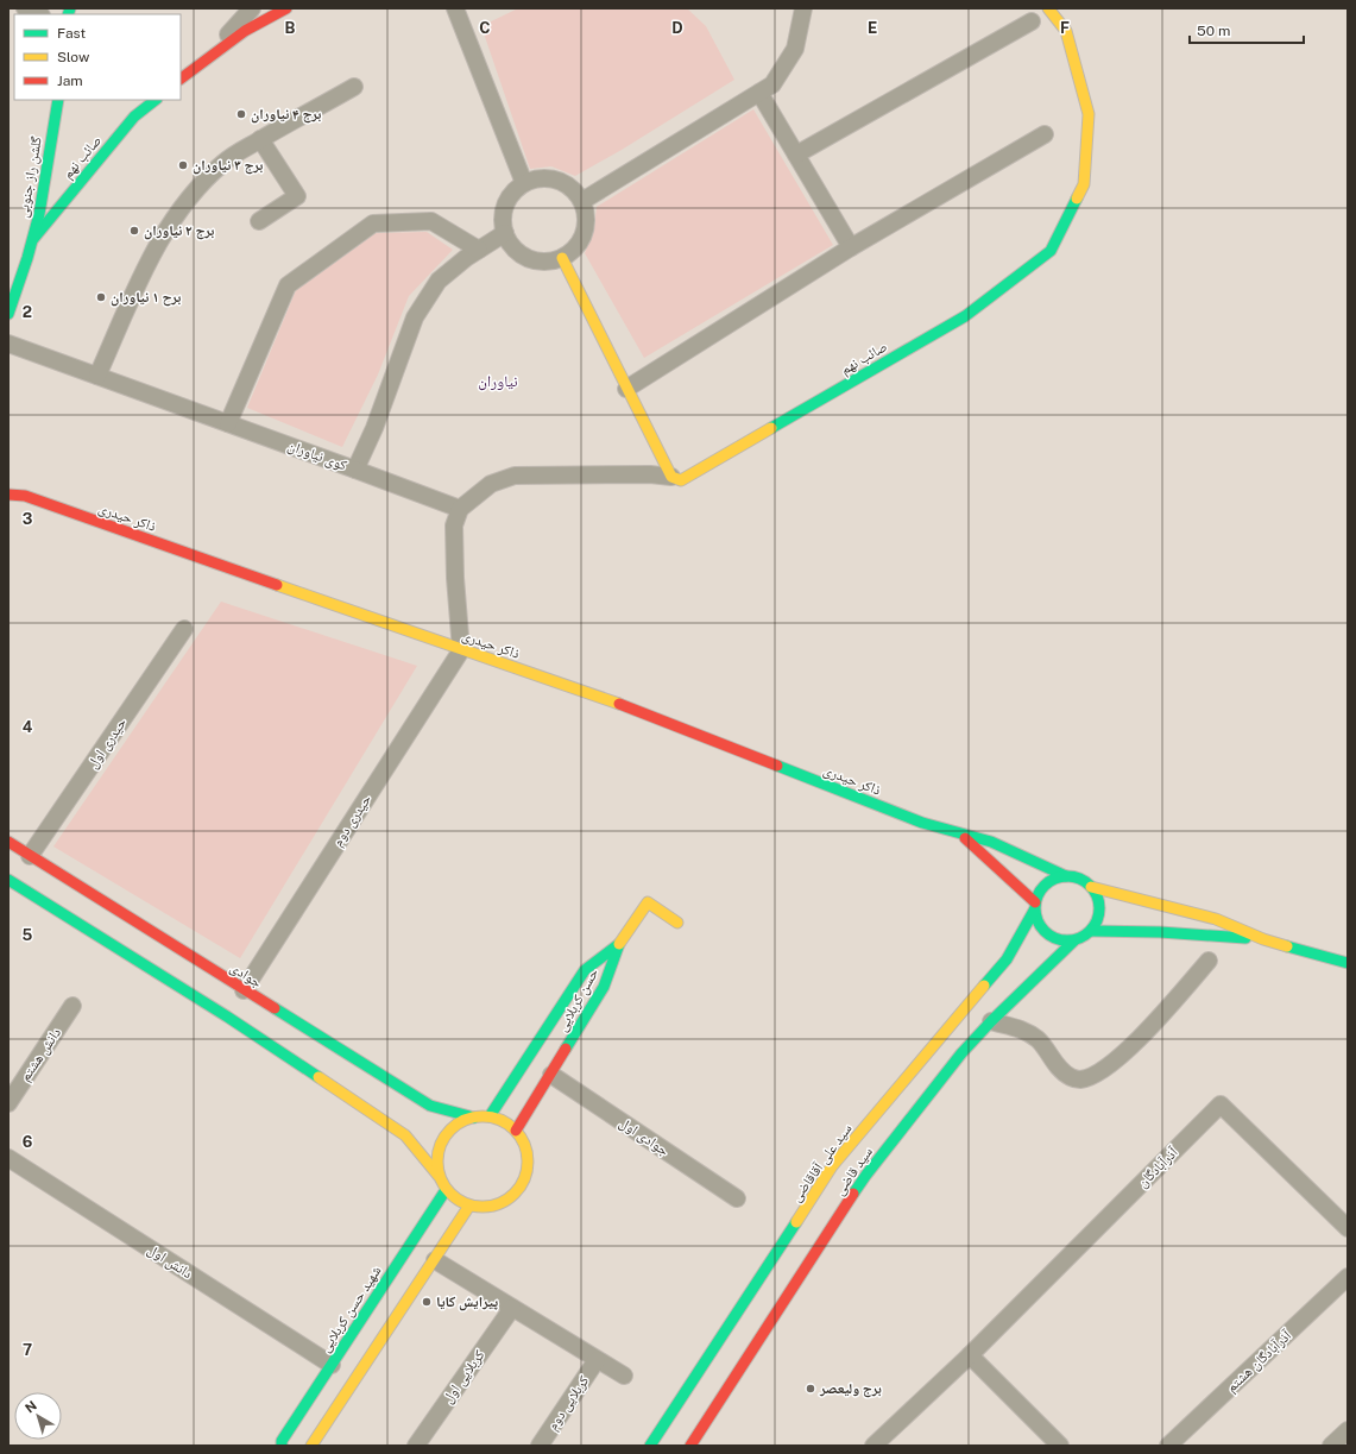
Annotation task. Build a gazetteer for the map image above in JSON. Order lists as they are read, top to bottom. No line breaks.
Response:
{"streets":{"street":["صائب نهم","گلشن راز جنوبی","کوی نیاوران","ذاکر حیدری","حیدری اول","حیدری دوم","جوادی","حسن کربلایی","دانش هشتم","جوادی اول","سید علی آقاقاضی","آذرآبادگان","سید قاضی","دانش اول","شهید حسن کربلایی","آذرآبادگان هشتم","کربلایی اول","کربلایی دوم"]},"crossings":[["صائب نهم","گلشن راز جنوبی"],["ذاکر حیدری","حیدری دوم"],["ذاکر حیدری","سید علی آقاقاضی"],["ذاکر حیدری","سید قاضی"],["حیدری اول","جوادی"],["حیدری دوم","جوادی"],["جوادی","حسن کربلایی"],["جوادی","شهید حسن کربلایی"],["حسن کربلایی","جوادی اول"],["حسن کربلایی","شهید حسن کربلایی"],["سید علی آقاقاضی","سید قاضی"],["دانش اول","شهید حسن کربلایی"]],"districts":["نیاوران"],"places":["برج ۴ نیاوران","برج ۳ نیاوران","برج ۲ نیاوران","برح ۱ نیاوران","پیرایش کایا","برج ولیعصر"],"legend":["Fast","Slow","Jam"],"scale_bar":"50 m","north":"top left","grid":{"columns":["B","C","D","E","F"],"rows":["2","3","4","5","6","7"]}}
